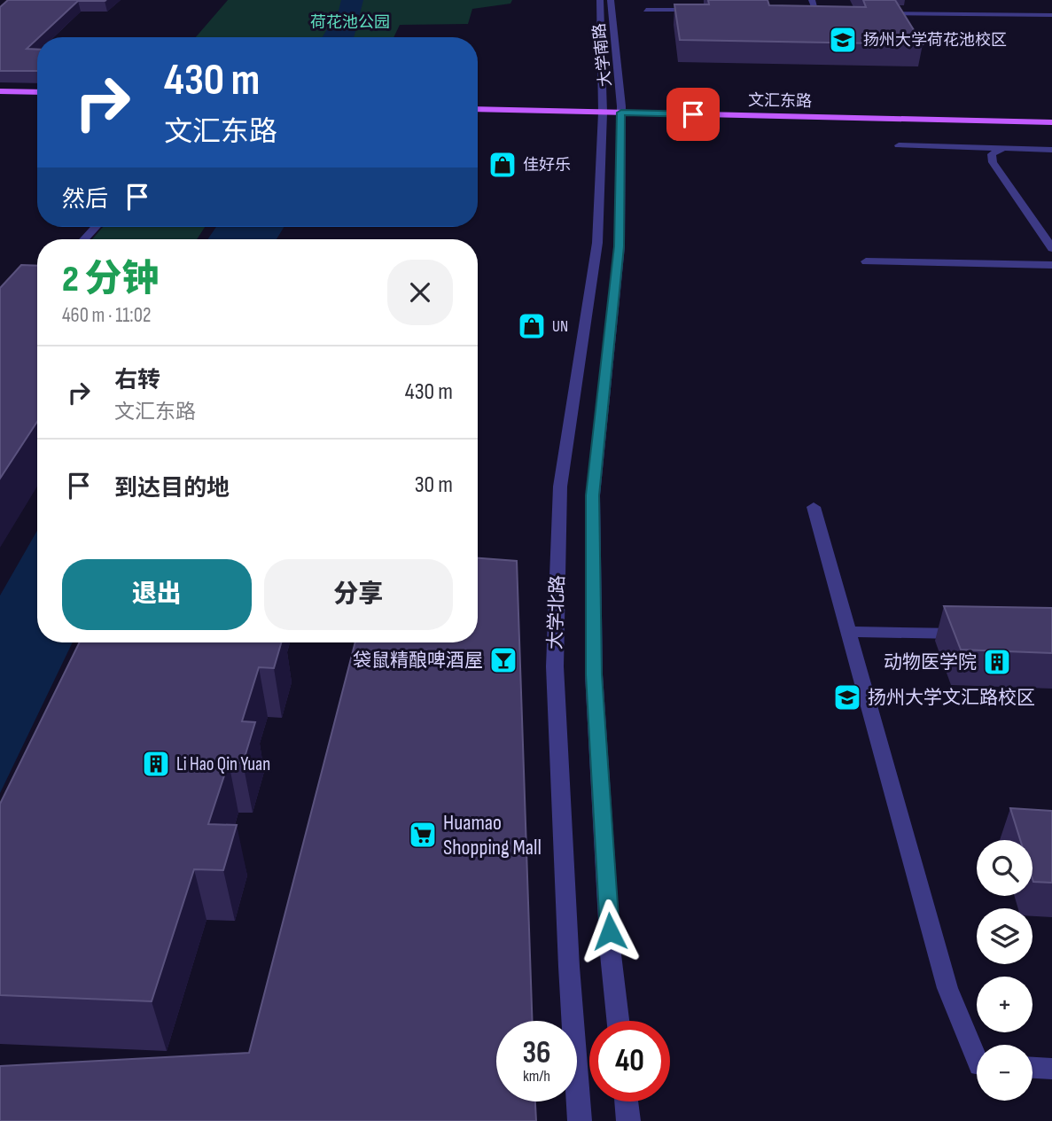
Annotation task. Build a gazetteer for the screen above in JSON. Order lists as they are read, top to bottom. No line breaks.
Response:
{"streets":{"main road":["文汇东路"],"street":["大学南路","大学北路"]},"crossings":[["大学南路","文汇东路"],["大学南路","大学北路"],["文汇东路","大学北路"]],"parks":["荷花池公园"],"places":{"school or university":["扬州大学荷花池校区","扬州大学文汇路校区"],"shop":["佳好乐","UN"],"bar":["袋鼠精酿啤酒屋"],"building":["动物医学院","Li Hao Qin Yuan"],"supermarket":["Huamao Shopping Mall"]},"page":{"turn":["430 m","文汇东路"],"then":"然后","heading":["2 分钟","460 m · 11:02"],"list":[{"name":"右转","note":"文汇东路","value":"430 m"},{"name":"到达目的地","value":"30 m"}],"buttons":["退出","分享"],"map_buttons":["+","−"],"speed":"36 km/h","limit":"40"}}
